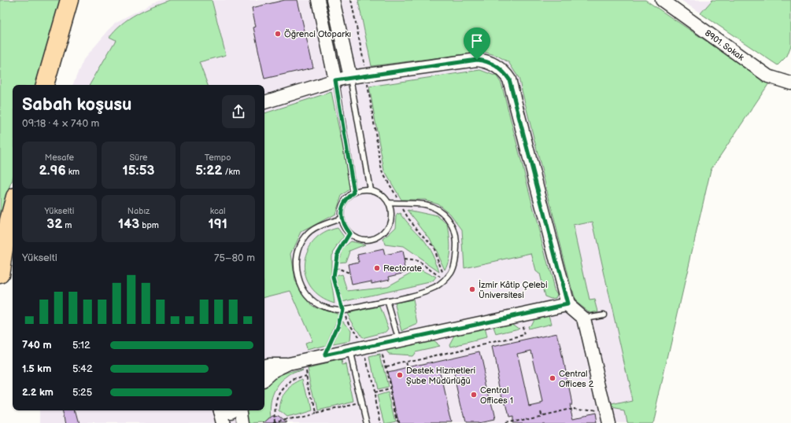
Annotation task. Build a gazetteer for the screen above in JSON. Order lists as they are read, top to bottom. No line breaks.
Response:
{"streets":{"street":["8901. Sokak"]},"places":["Öğrenci Otoparkı","Rectorate","İzmir Kâtip Çelebi Üniversitesi","Destek Hizmetleri Şube Müdürlüğü","Central Offices 2","Central Offices 1"],"page":{"heading":["Sabah koşusu","09:18 · 4 × 740 m"],"stats":[["Mesafe","2.96 km"],["Süre","15:53"],["Tempo","5:22 /km"],["Yükselti","32 m"],["Nabız","143 bpm"],["kcal","191"]],"chart":["Yükselti","75–80 m"],"list":[{"name":"740 m","note":"5:12"},{"name":"1.5 km","note":"5:42"},{"name":"2.2 km","note":"5:25"}]}}
